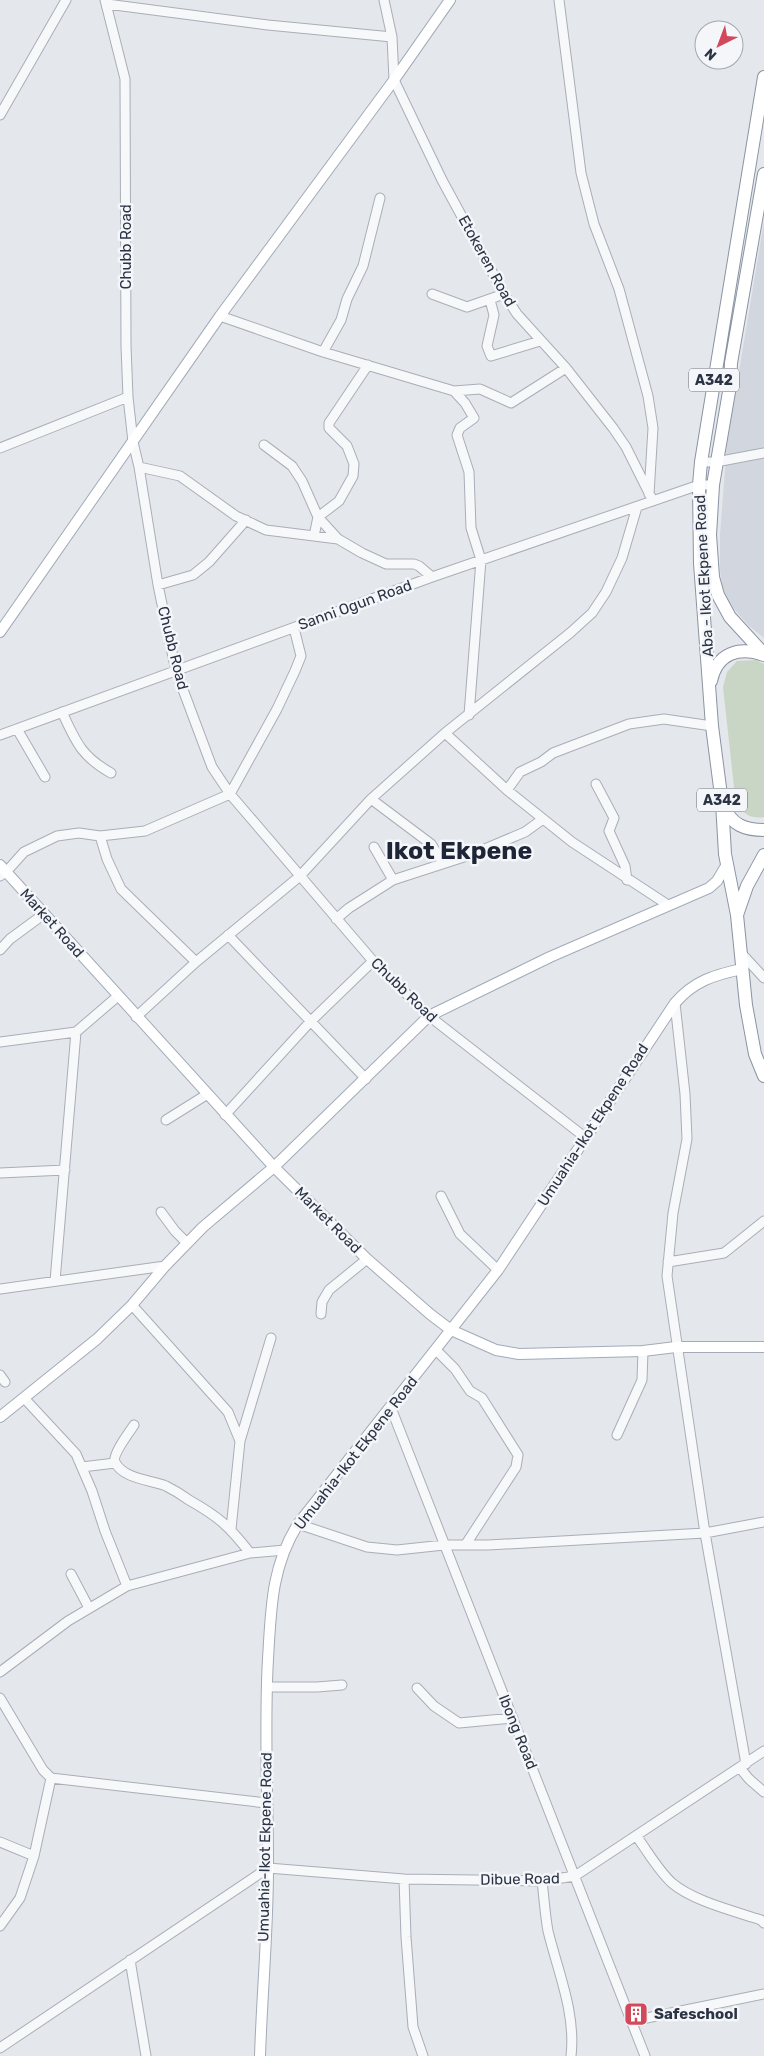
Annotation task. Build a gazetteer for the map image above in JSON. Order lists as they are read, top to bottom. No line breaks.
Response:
{"streets":{"highway":["A342","Aba - Ikot Ekpene Road"],"main road":["Market Road","Umuahia-Ikot Ekpene Road"],"street":["Chubb Road","Etokeren Road","Sanni Ogun Road","Ibong Road","Dibue Road"]},"crossings":[["Chubb Road","Sanni Ogun Road"],["Chubb Road","Umuahia-Ikot Ekpene Road"],["Etokeren Road","Sanni Ogun Road"],["A342","Sanni Ogun Road"],["Aba - Ikot Ekpene Road","Sanni Ogun Road"],["Aba - Ikot Ekpene Road","Umuahia-Ikot Ekpene Road"],["Market Road","Umuahia-Ikot Ekpene Road"],["Umuahia-Ikot Ekpene Road","Ibong Road"],["Umuahia-Ikot Ekpene Road","Dibue Road"],["Ibong Road","Dibue Road"]],"districts":["Ikot Ekpene"],"places":{"building":["Safeschool"]},"north":"bottom left"}
